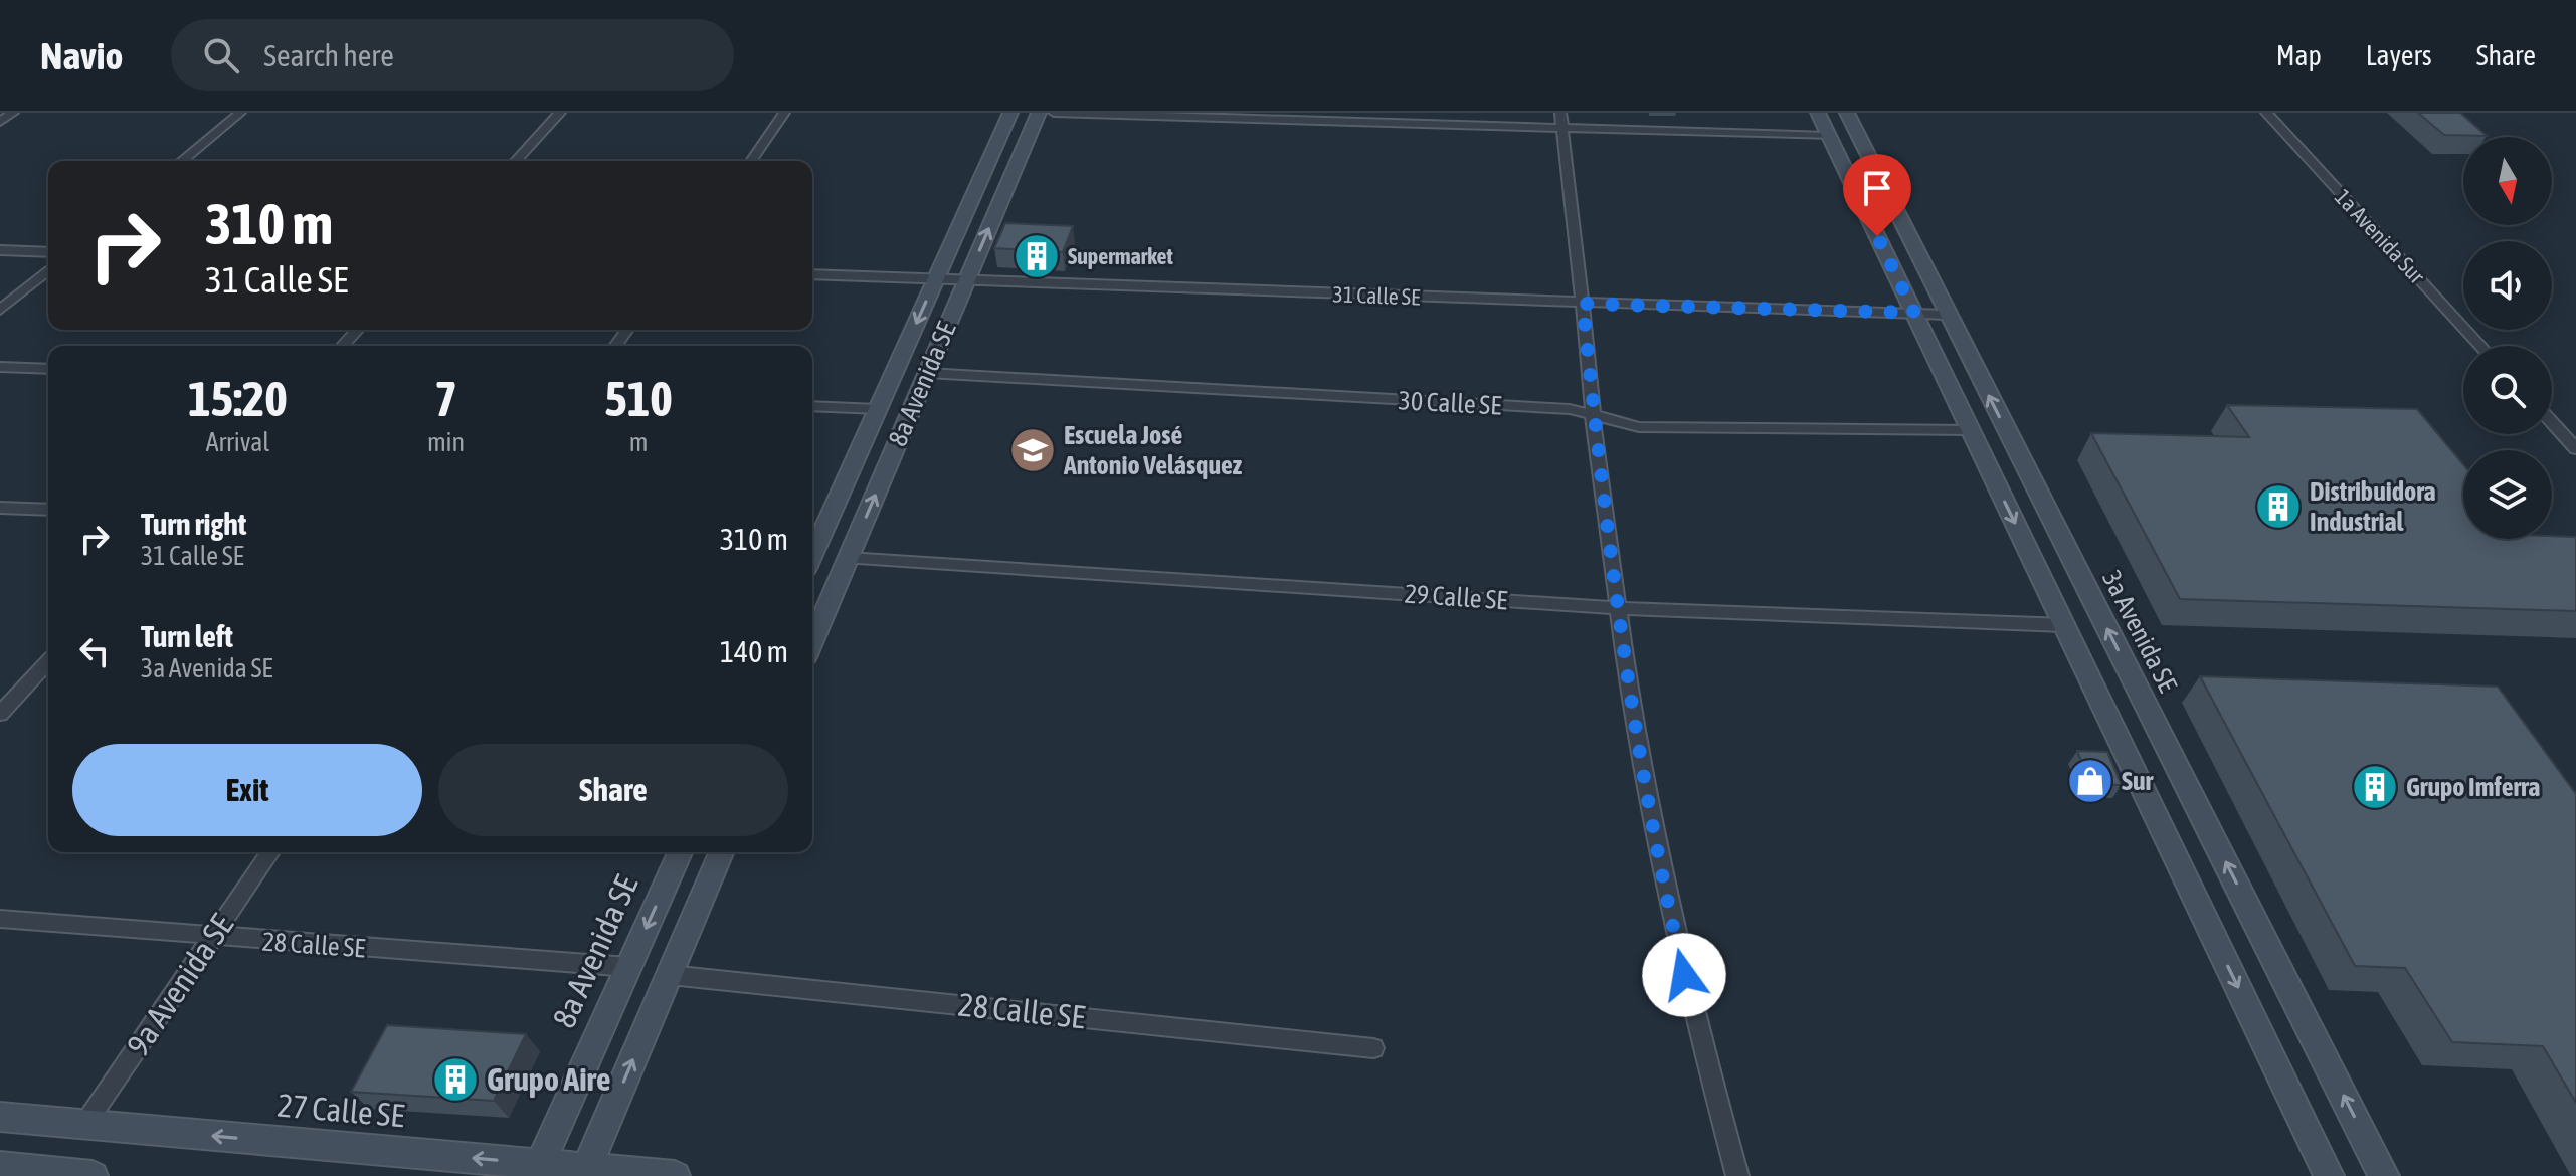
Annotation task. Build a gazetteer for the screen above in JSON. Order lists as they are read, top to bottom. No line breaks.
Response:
{"streets":{"main road":["8a Avenida SE","3a Avenida SE","27 Calle SE"],"street":["1a Avenida Sur","31 Calle SE","30 Calle SE","29 Calle SE","28 Calle SE","9a Avenida SE"]},"crossings":[["31 Calle SE","8a Avenida SE"],["31 Calle SE","3a Avenida SE"],["8a Avenida SE","30 Calle SE"],["8a Avenida SE","29 Calle SE"],["8a Avenida SE","28 Calle SE"],["8a Avenida SE","27 Calle SE"],["28 Calle SE","9a Avenida SE"],["9a Avenida SE","27 Calle SE"]],"one_way":["27 Calle SE"],"places":{"building":["Supermarket","Distribuidora Industrial","Grupo Imferra","Grupo Aire"],"school or university":["Escuela José Antonio Velásquez"],"shop":["Sur"]},"north":"bottom","page":{"header":"Navio","search":"Search here","nav":["Map","Layers","Share"],"turn":["310 m","31 Calle SE"],"eta":["15:20","Arrival","7","min","510","m"],"list":[{"name":"Turn right","note":"31 Calle SE","value":"310 m"},{"name":"Turn left","note":"3a Avenida SE","value":"140 m"}],"buttons":["Exit","Share"]}}
